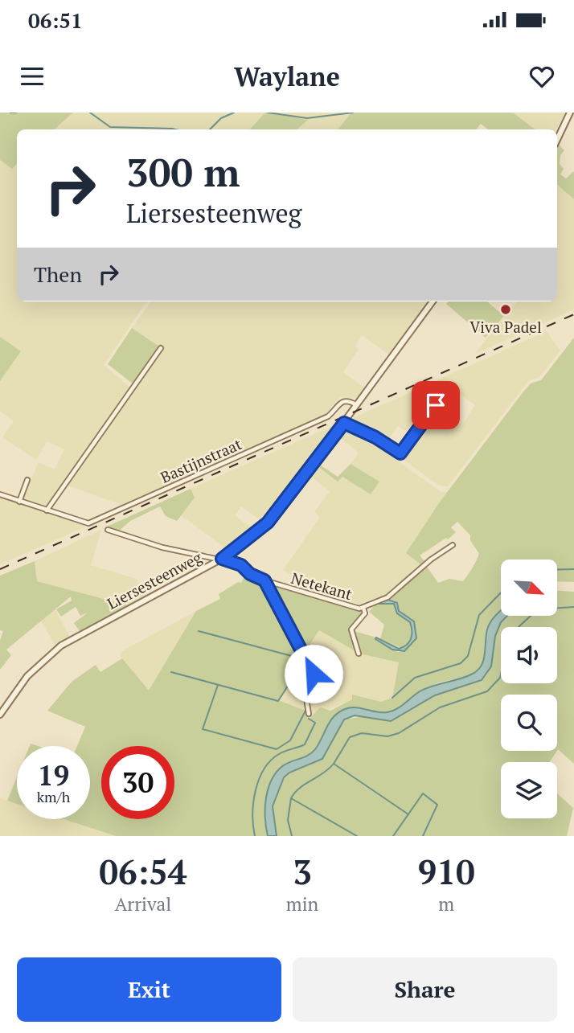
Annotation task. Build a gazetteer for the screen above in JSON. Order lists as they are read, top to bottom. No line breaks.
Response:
{"streets":{"street":["Bastijnstraat","Liersesteenweg","Netekant"]},"crossings":[["Bastijnstraat","Liersesteenweg"],["Liersesteenweg","Netekant"]],"places":["Viva Padel"],"north":"bottom right","page":{"status":"06:51","header":"Waylane","turn":["300 m","Liersesteenweg"],"then":"Then","speed":"19 km/h","limit":"30","eta":["06:54","Arrival","3","min","910","m"],"buttons":["Exit","Share"]}}
